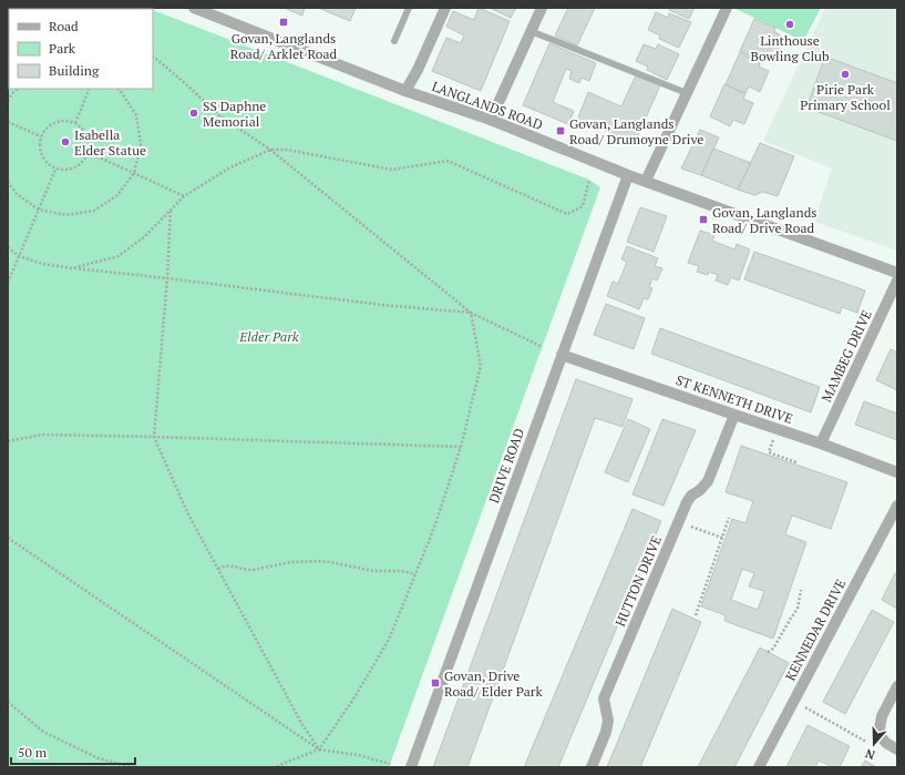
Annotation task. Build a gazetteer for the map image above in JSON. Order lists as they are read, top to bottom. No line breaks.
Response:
{"streets":{"street":["LANGLANDS ROAD","MAMBEG DRIVE","ST KENNETH DRIVE","DRIVE ROAD","HUTTON DRIVE","KENNEDAR DRIVE"]},"crossings":[["LANGLANDS ROAD","DRIVE ROAD"],["MAMBEG DRIVE","ST KENNETH DRIVE"],["ST KENNETH DRIVE","DRIVE ROAD"],["ST KENNETH DRIVE","HUTTON DRIVE"]],"parks":["Elder Park"],"places":{"transit":["Govan, Langlands Road/ Arklet Road","Govan, Langlands Road/ Drumoyne Drive","Govan, Langlands Road/ Drive Road","Govan, Drive Road/ Elder Park"],"other":["Linthouse Bowling Club","Pirie Park Primary School","SS Daphne Memorial","Isabella Elder Statue"]},"legend":["Road","Park","Building"],"scale_bar":"50 m","north":"bottom"}
